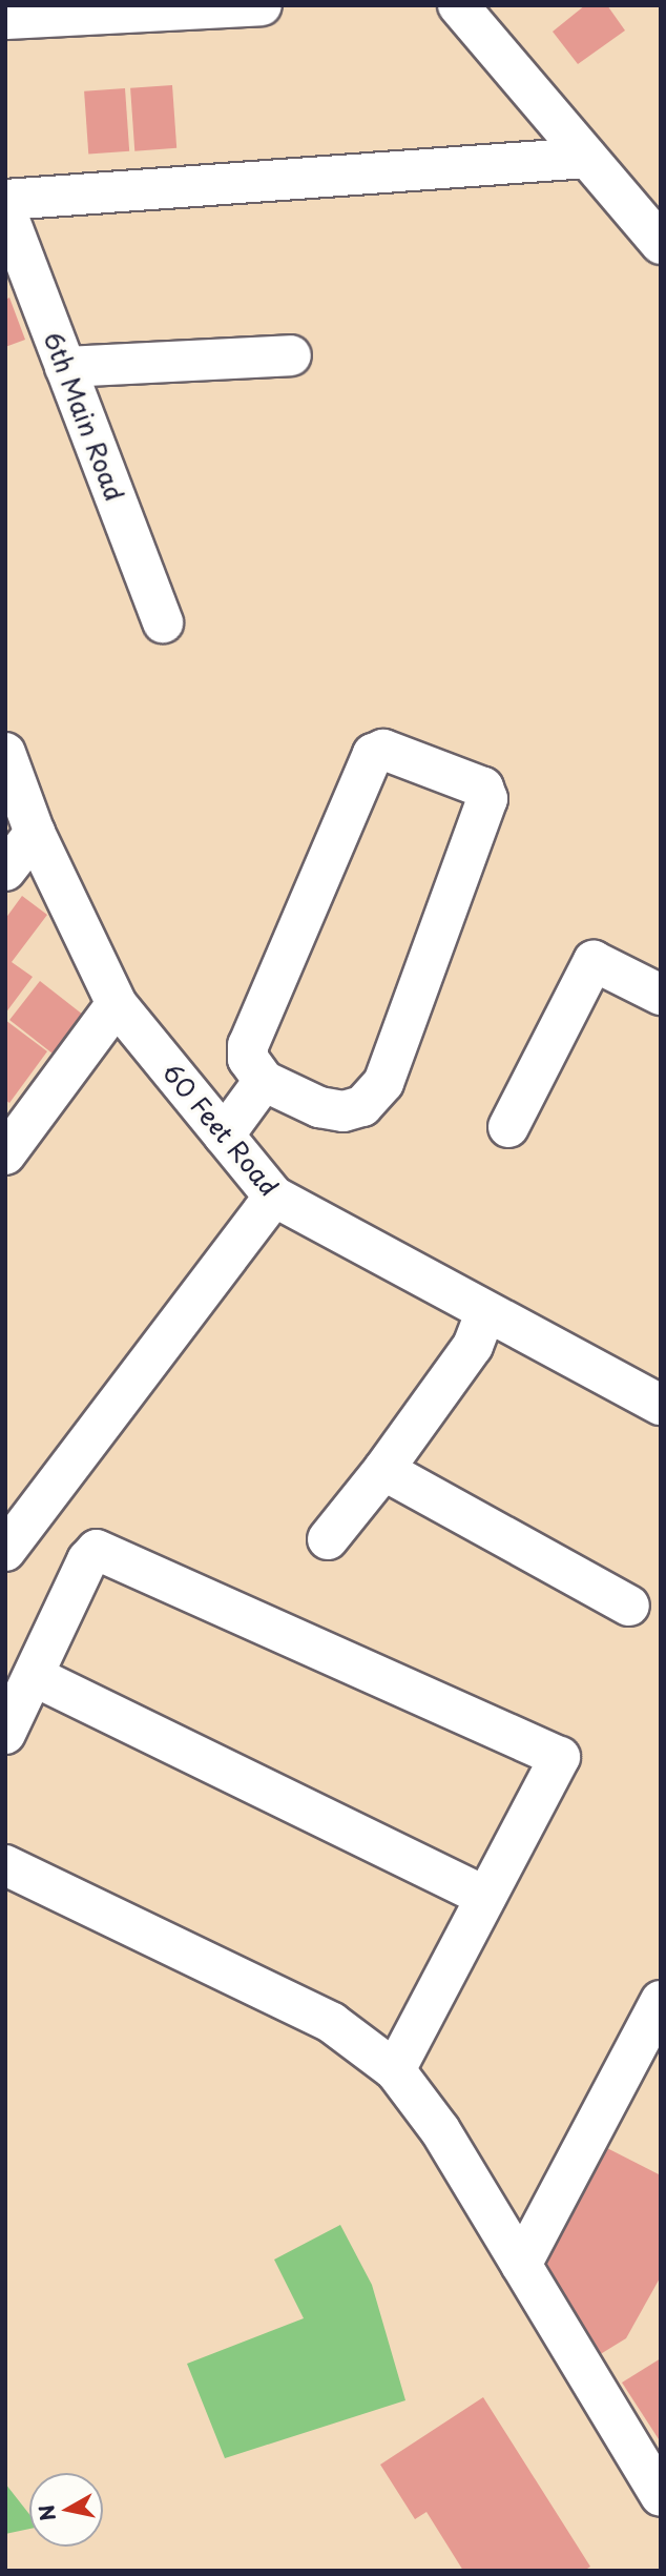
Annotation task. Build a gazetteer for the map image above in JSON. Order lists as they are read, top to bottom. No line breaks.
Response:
{"streets":{"street":["6th Main Road","60 Feet Road"]},"north":"left"}
